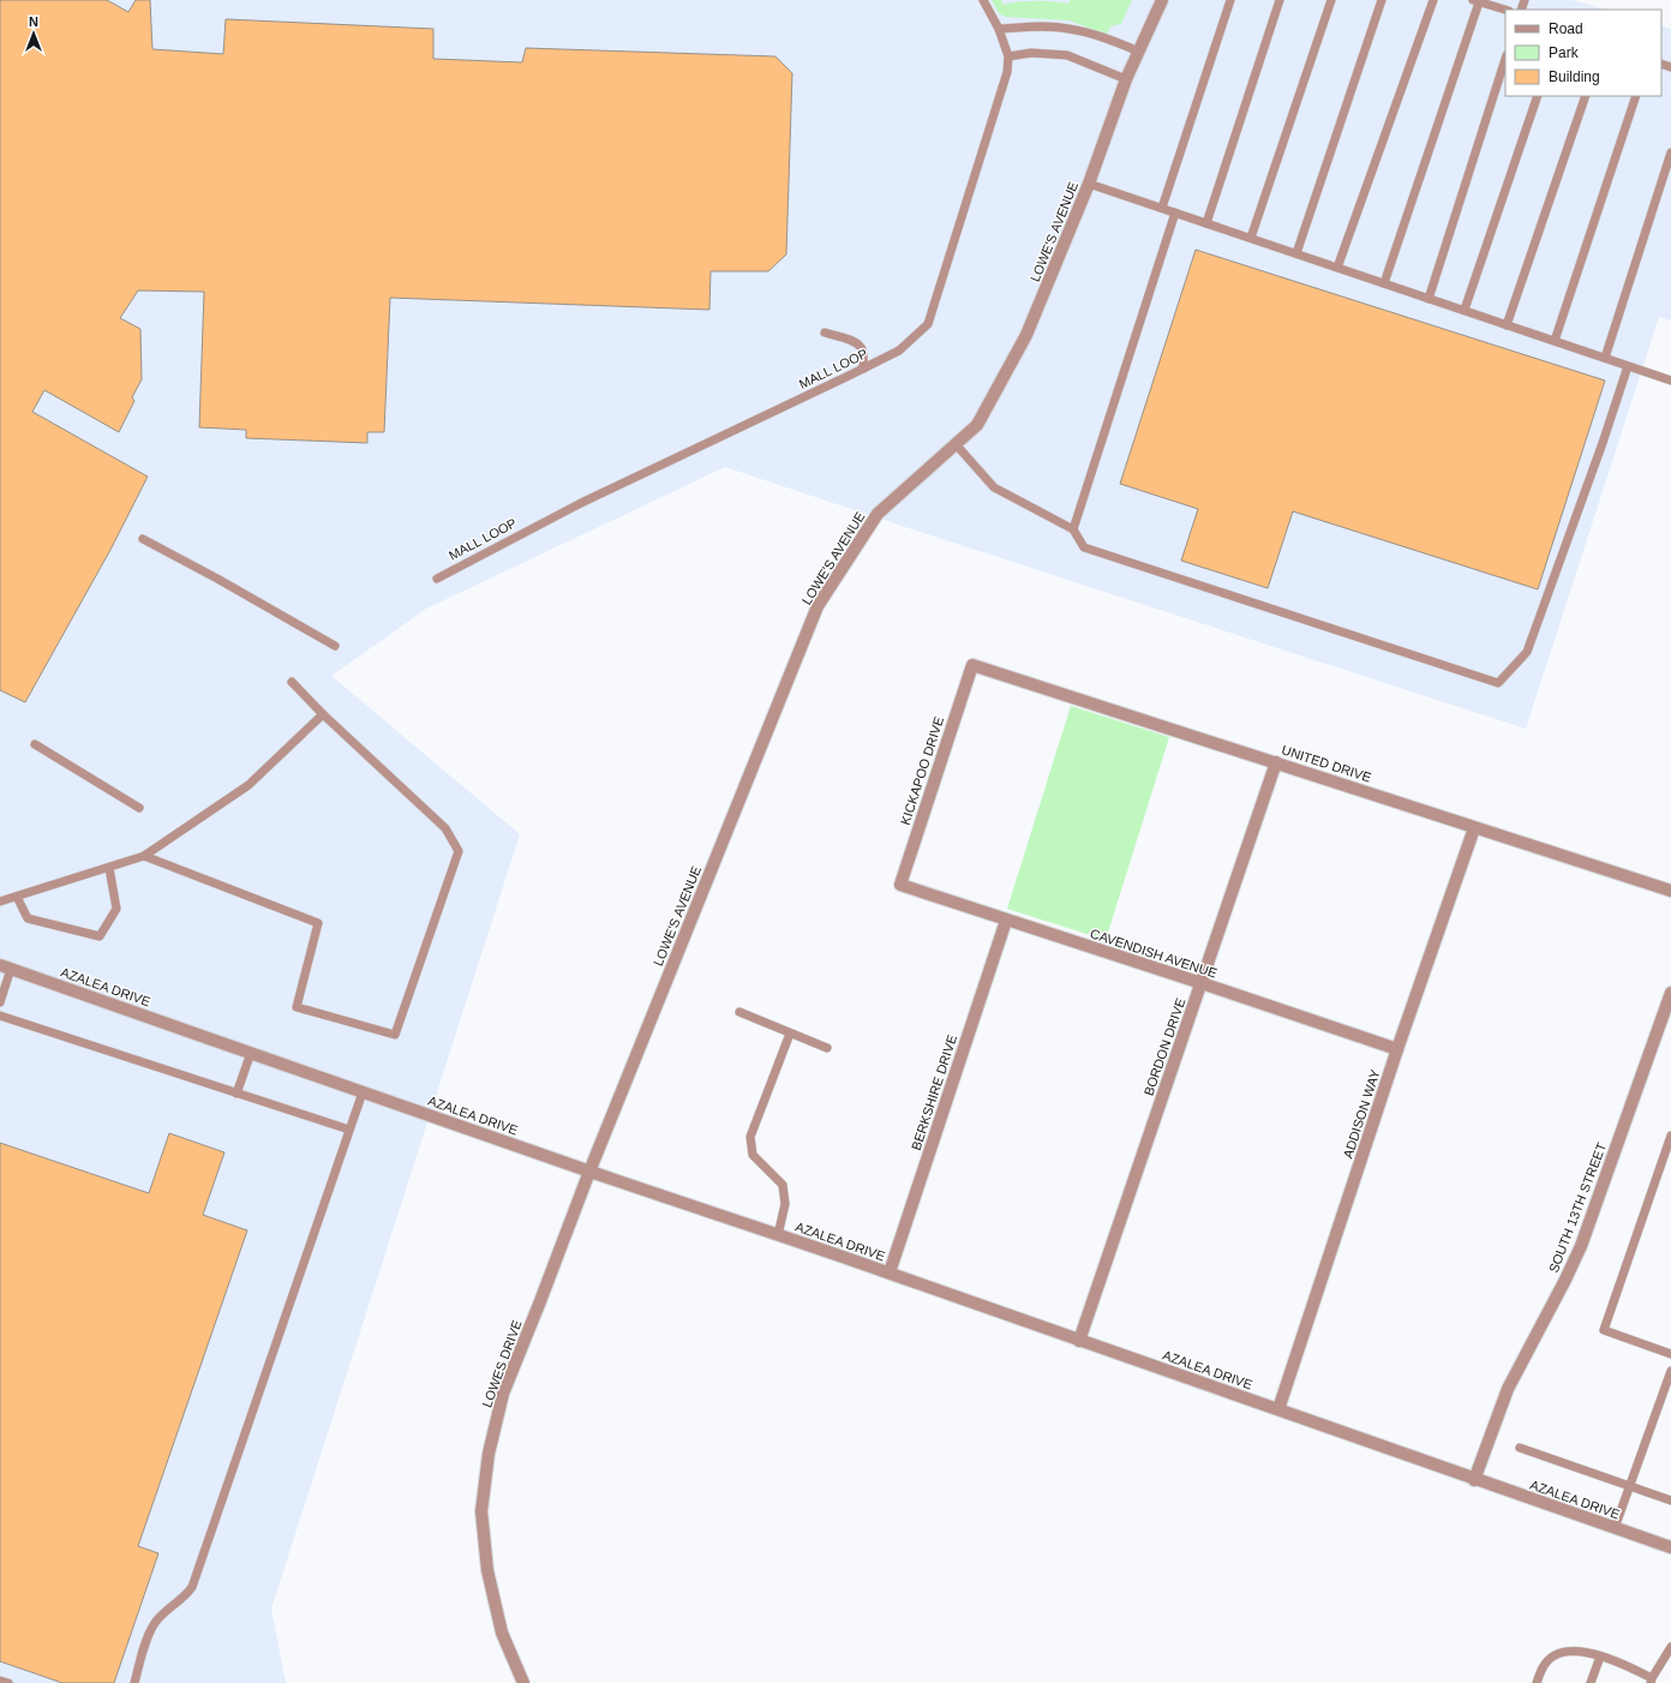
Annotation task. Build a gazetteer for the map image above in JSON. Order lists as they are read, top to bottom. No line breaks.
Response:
{"streets":{"street":["LOWE'S AVENUE","UNITED DRIVE","KICKAPOO DRIVE","CAVENDISH AVENUE","AZALEA DRIVE","BORDON DRIVE","BERKSHIRE DRIVE","ADDISON WAY","SOUTH 13TH STREET","LOWES DRIVE"],"lane":["MALL LOOP"]},"crossings":[["LOWE'S AVENUE","AZALEA DRIVE"],["LOWE'S AVENUE","LOWES DRIVE"],["UNITED DRIVE","KICKAPOO DRIVE"],["UNITED DRIVE","BORDON DRIVE"],["UNITED DRIVE","ADDISON WAY"],["KICKAPOO DRIVE","CAVENDISH AVENUE"],["CAVENDISH AVENUE","BORDON DRIVE"],["CAVENDISH AVENUE","BERKSHIRE DRIVE"],["CAVENDISH AVENUE","ADDISON WAY"],["AZALEA DRIVE","BORDON DRIVE"],["AZALEA DRIVE","BERKSHIRE DRIVE"],["AZALEA DRIVE","ADDISON WAY"],["AZALEA DRIVE","SOUTH 13TH STREET"],["AZALEA DRIVE","LOWES DRIVE"]],"legend":["Road","Park","Building"],"north":"top"}
